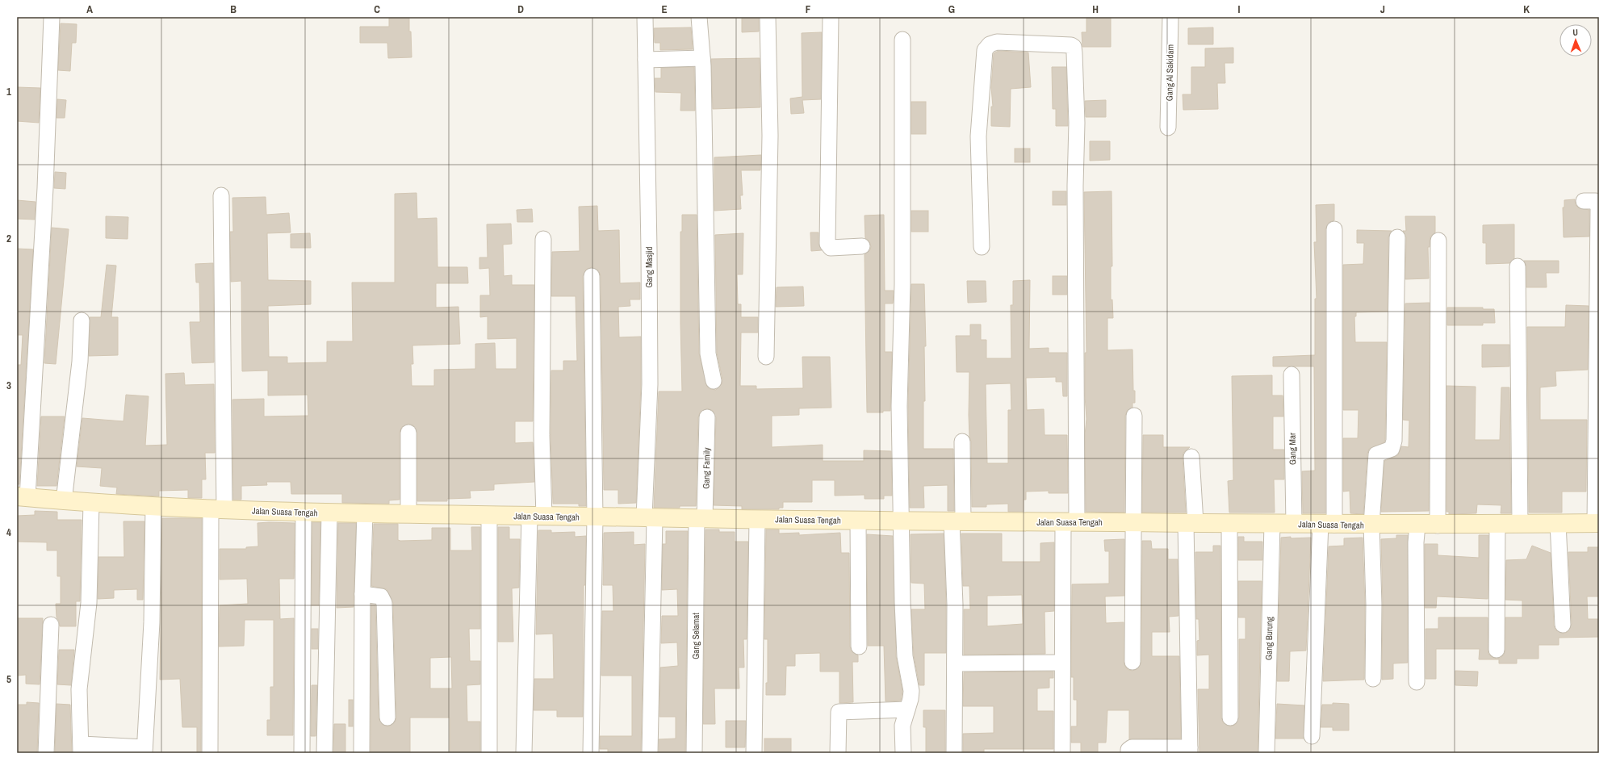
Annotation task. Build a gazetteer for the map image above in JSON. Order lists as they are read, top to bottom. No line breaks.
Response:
{"streets":{"street":["Gang Al Sakidam","Gang Masjid","Gang Mar","Gang Family","Jalan Suasa Tengah","Gang Selamat","Gang Burung"]},"crossings":[["Gang Masjid","Jalan Suasa Tengah"],["Gang Mar","Jalan Suasa Tengah"],["Gang Family","Jalan Suasa Tengah"],["Gang Family","Gang Selamat"],["Jalan Suasa Tengah","Gang Selamat"],["Jalan Suasa Tengah","Gang Burung"]],"north":"top","grid":{"columns":["A","B","C","D","E","F","G","H","I","J","K"],"rows":["1","2","3","4","5"]}}
